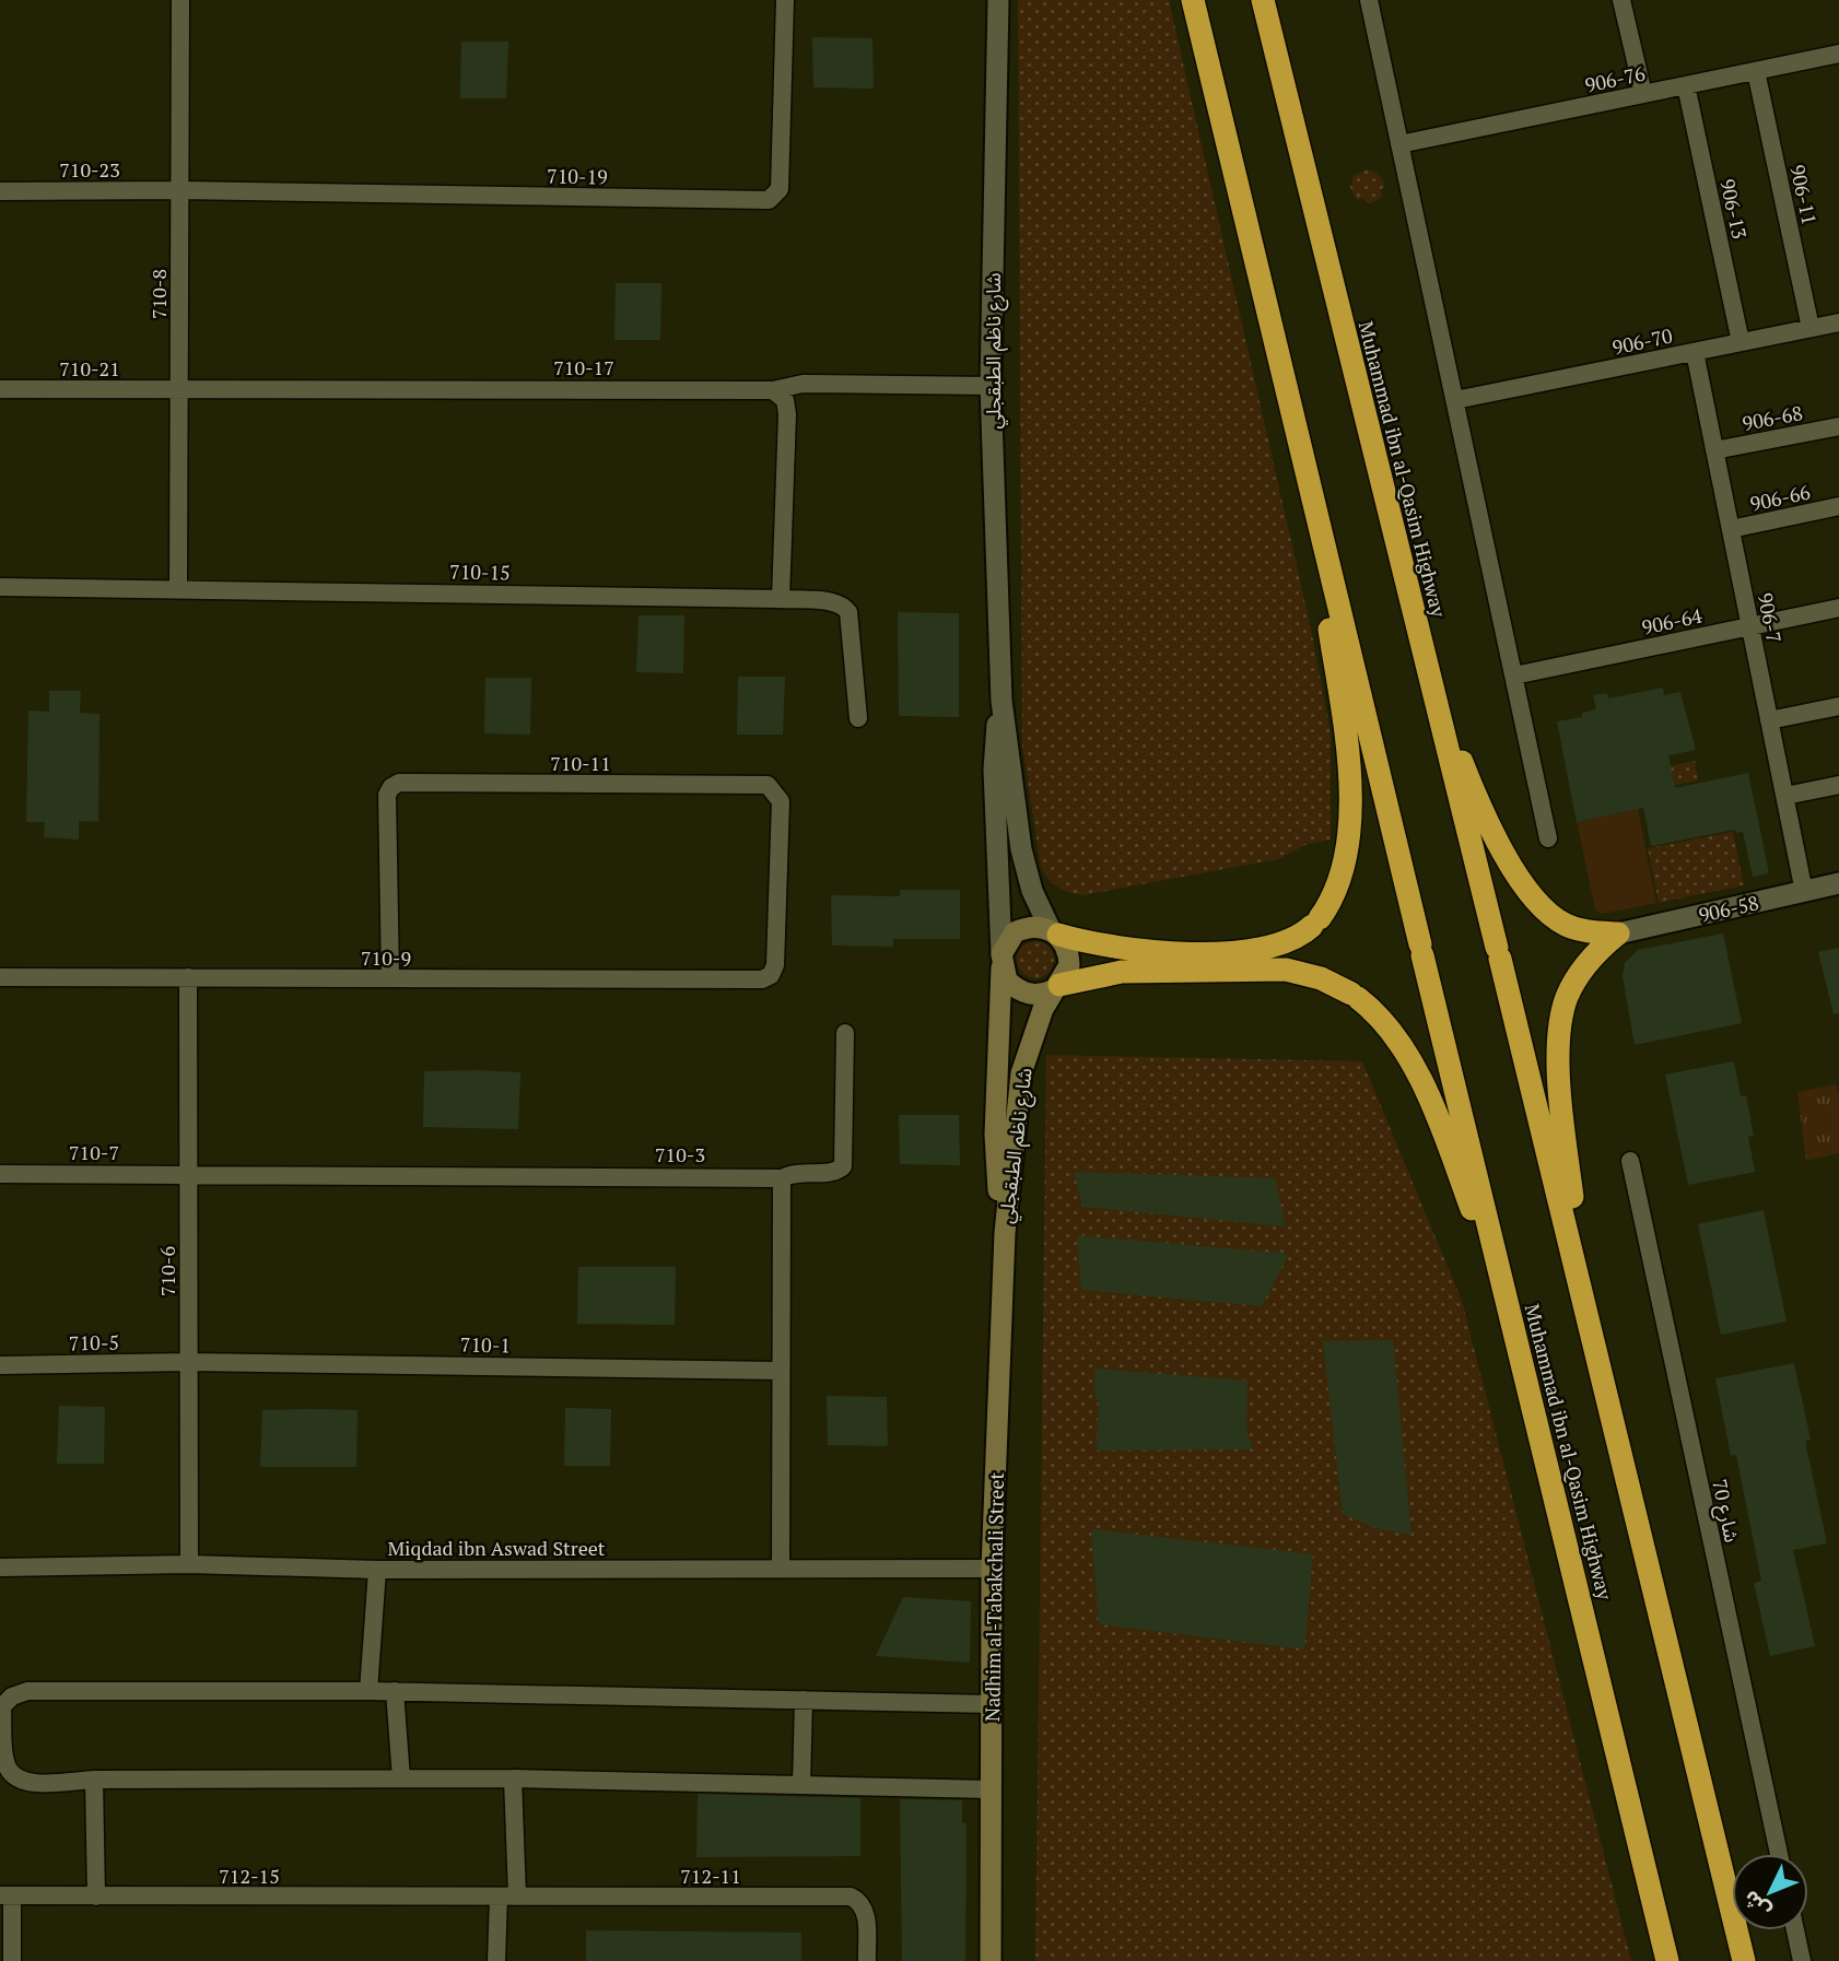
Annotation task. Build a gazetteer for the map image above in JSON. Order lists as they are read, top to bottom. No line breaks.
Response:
{"streets":{"highway":["Muhammad ibn al-Qasim Highway"],"main road":["شارع ناظم الطبقجلي","Nadhim al-Tabakchali Street"],"street":["906-76","710-23","710-19","906-11","906-13","710-8","906-70","710-17","710-21","906-68","906-66","710-15","906-7","906-64","710-11","906-58","710-9","710-7","710-3","710-6","710-5","710-1","شارع 70","Miqdad ibn Aswad Street","712-15","712-11"]},"crossings":[["906-76","906-11"],["906-76","906-13"],["710-23","710-19"],["710-23","710-8"],["710-19","710-8"],["906-11","906-70"],["906-13","906-70"],["710-8","710-17"],["710-8","710-21"],["710-8","710-15"],["906-70","906-7"],["شارع ناظم الطبقجلي","710-17"],["شارع ناظم الطبقجلي","Nadhim al-Tabakchali Street"],["710-17","710-21"],["906-68","906-7"],["906-66","906-7"],["906-7","906-64"],["906-7","906-58"],["710-11","710-9"],["710-9","710-6"],["710-7","710-3"],["710-7","710-6"],["710-3","710-6"],["710-6","710-5"],["710-6","710-1"],["710-6","Miqdad ibn Aswad Street"],["710-5","710-1"],["Miqdad ibn Aswad Street","Nadhim al-Tabakchali Street"],["712-15","712-11"]],"north":"bottom left"}
